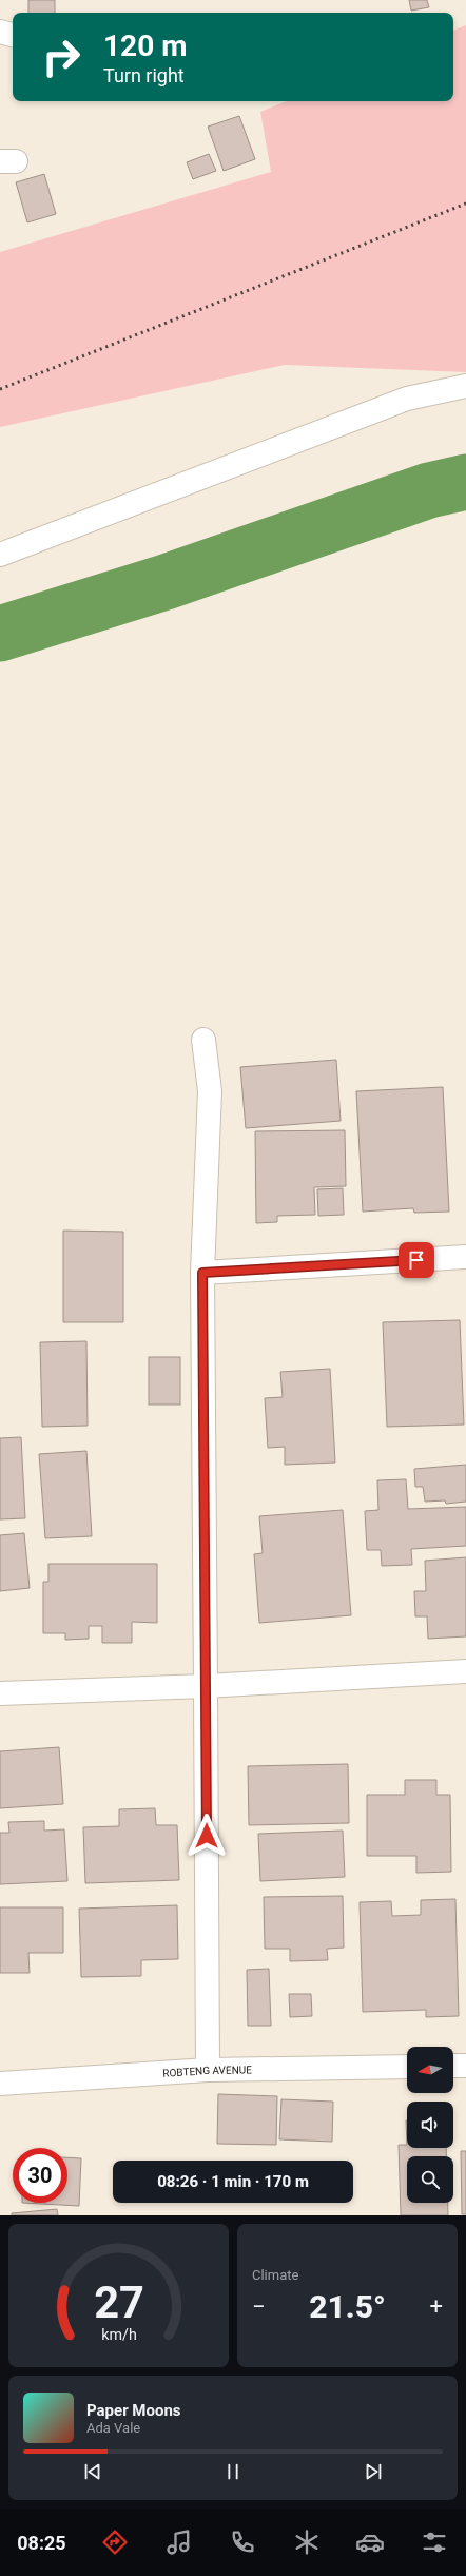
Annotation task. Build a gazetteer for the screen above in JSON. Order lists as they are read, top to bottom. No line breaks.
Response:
{"streets":{"street":["ROBTENG AVENUE"]},"north":"left","page":{"turn":["120 m","Turn right"],"limit":"30","trip":"08:26 · 1 min · 170 m","tile":"Climate","heat":["−","21.5°","+"],"song":["Paper Moons","Ada Vale"],"tabs":"08:25","gauge":["27","km/h"]}}
